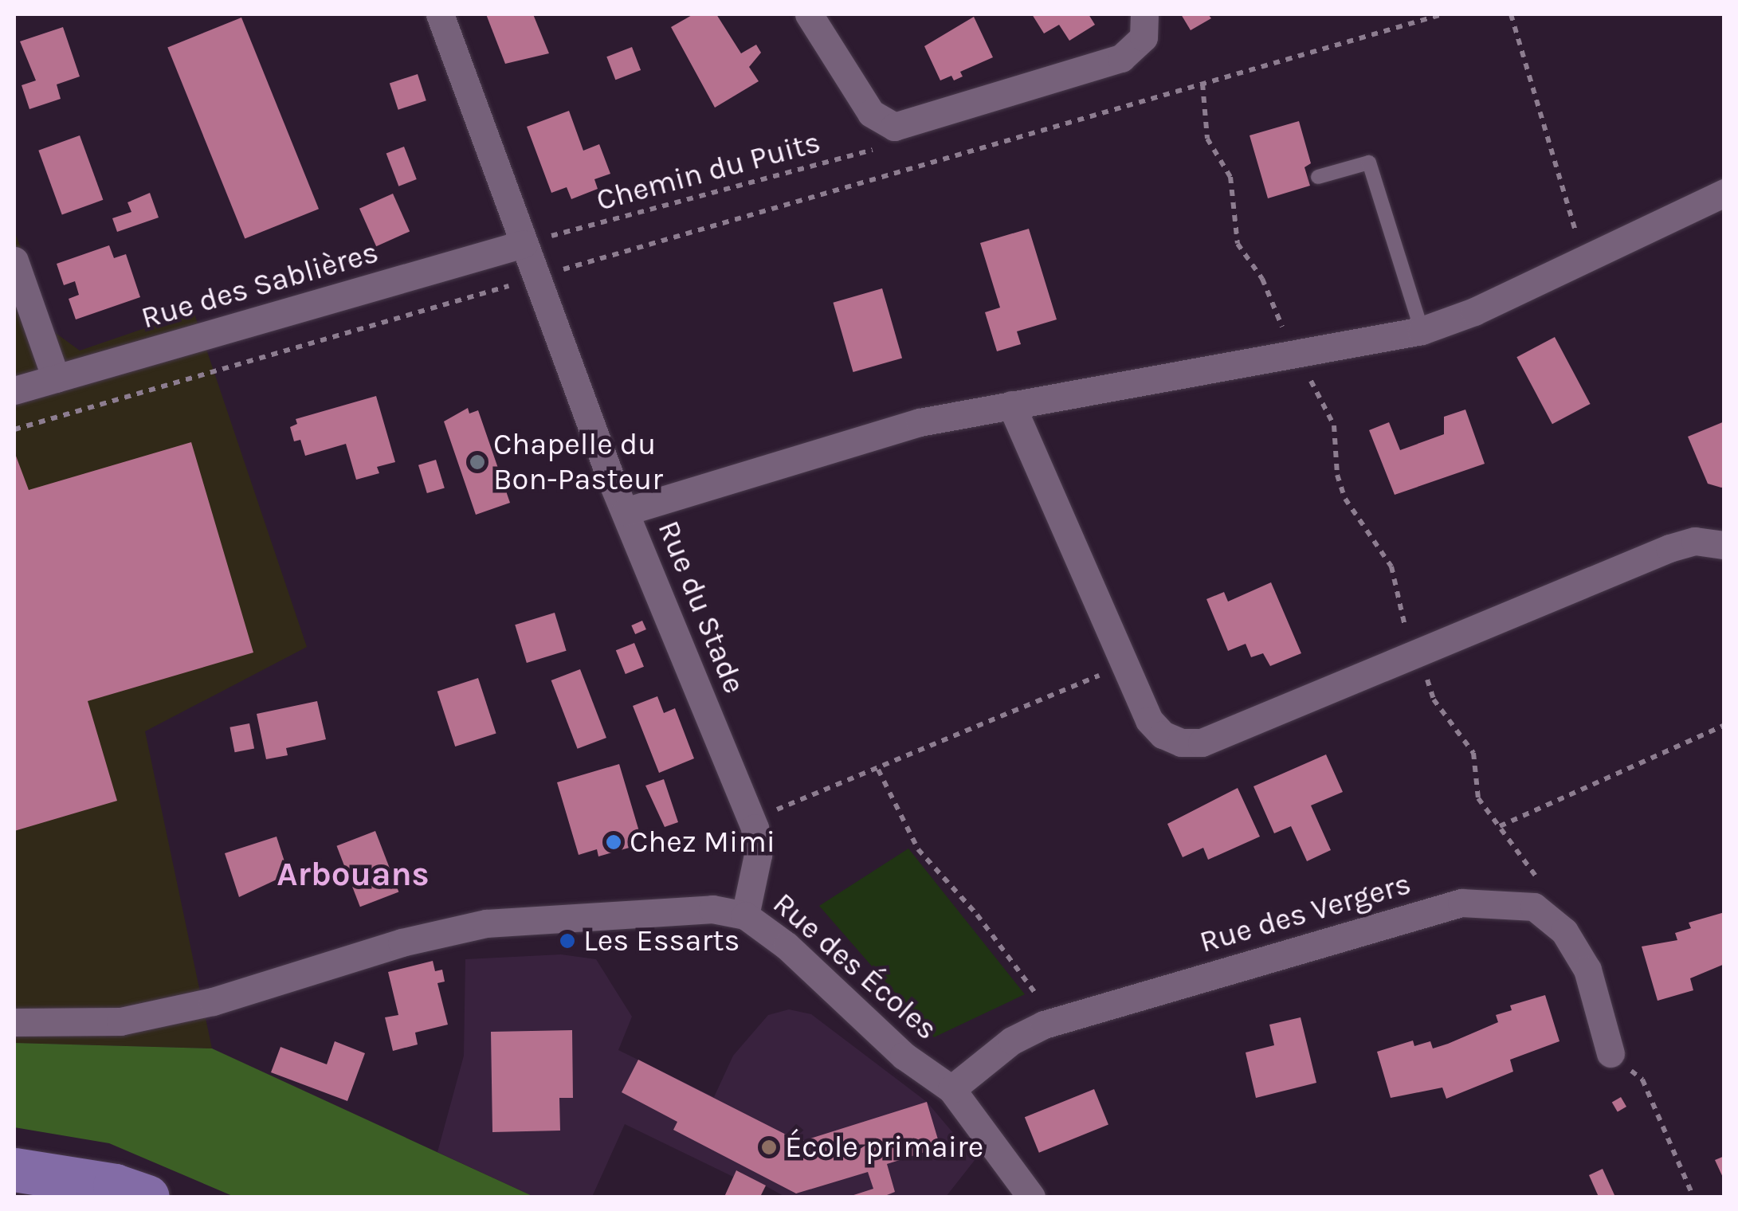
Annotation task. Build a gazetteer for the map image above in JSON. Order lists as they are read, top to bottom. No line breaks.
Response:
{"streets":{"street":["Rue des Sablières","Rue du Stade","Rue des Vergers","Rue des Écoles"],"path":["Chemin du Puits"]},"crossings":[["Chemin du Puits","Rue des Sablières"],["Chemin du Puits","Rue du Stade"],["Rue des Sablières","Rue du Stade"],["Rue du Stade","Rue des Écoles"],["Rue des Vergers","Rue des Écoles"]],"districts":["Arbouans"],"places":["Chapelle du Bon-Pasteur","Chez Mimi","Les Essarts","École primaire"]}
